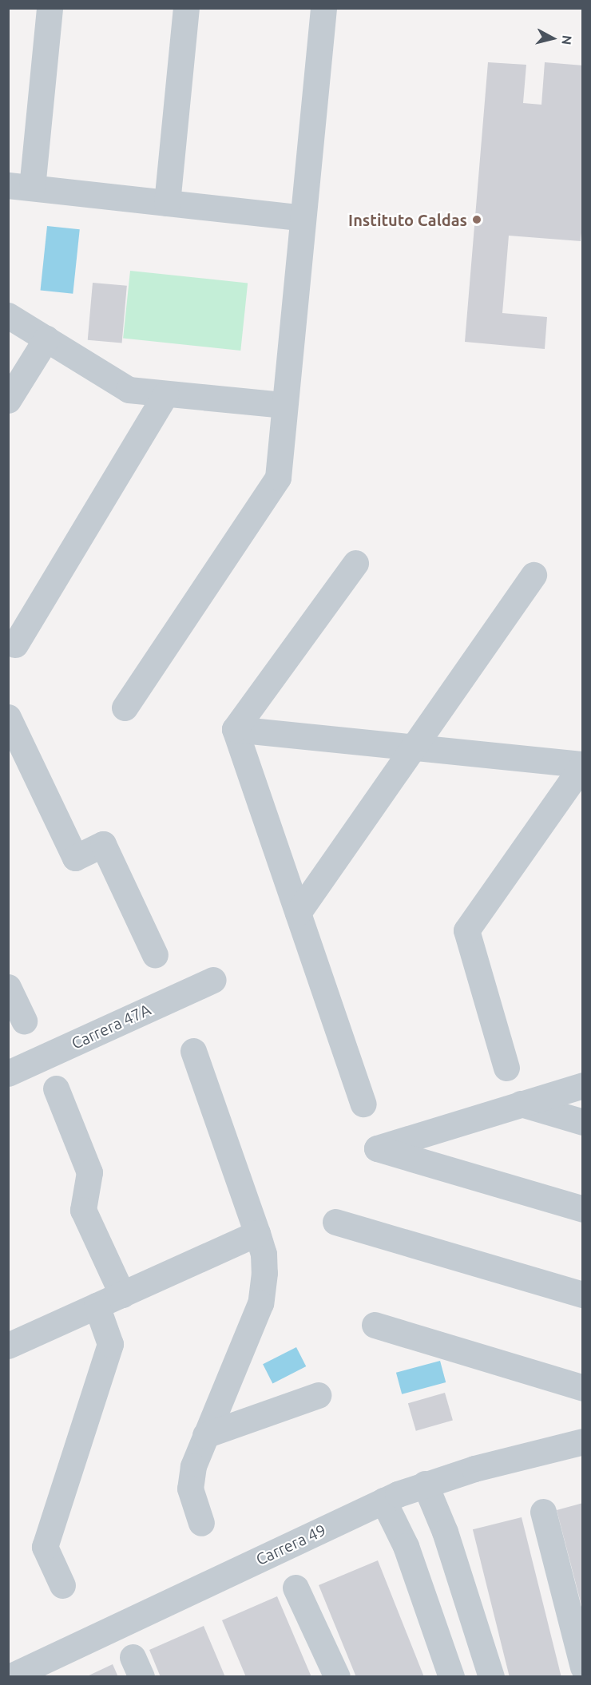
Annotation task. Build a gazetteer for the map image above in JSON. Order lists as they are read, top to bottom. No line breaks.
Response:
{"streets":{"street":["Carrera 47A","Carrera 49"]},"places":["Instituto Caldas"],"north":"right"}
